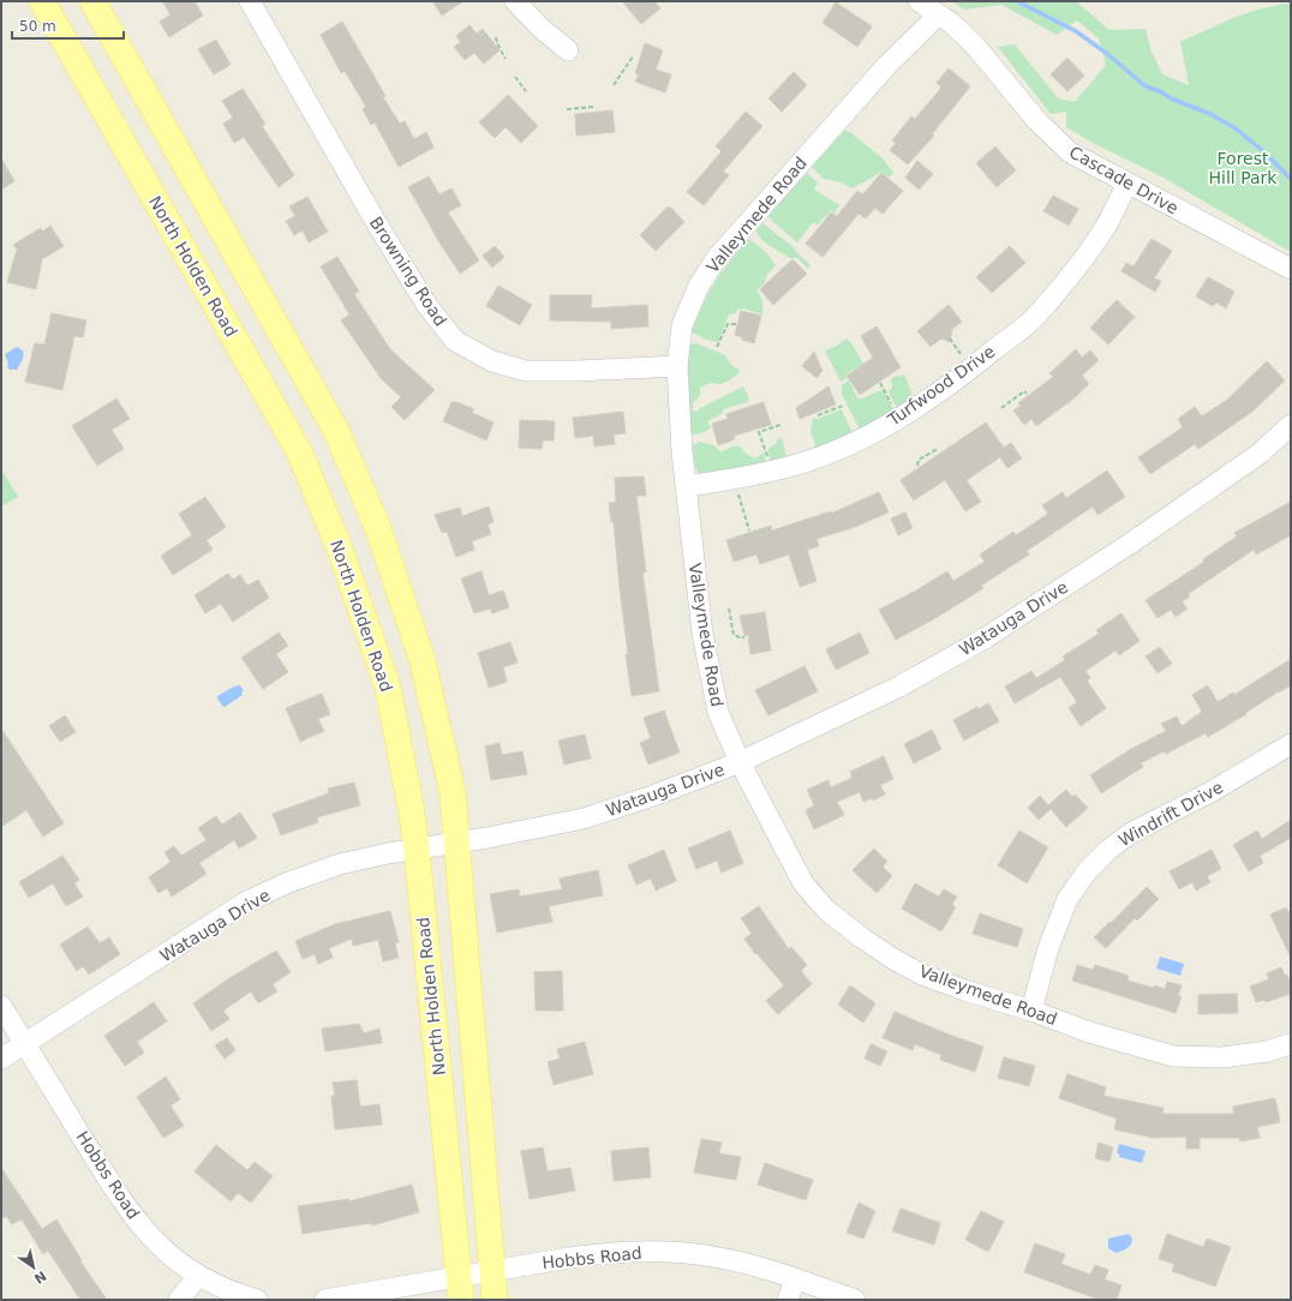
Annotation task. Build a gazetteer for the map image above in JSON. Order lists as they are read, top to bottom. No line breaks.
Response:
{"streets":{"main road":["North Holden Road"],"street":["Cascade Drive","Valleymede Road","Browning Road","Turfwood Drive","Watauga Drive","Windrift Drive","Hobbs Road"]},"crossings":[["Cascade Drive","Valleymede Road"],["Cascade Drive","Turfwood Drive"],["Valleymede Road","Browning Road"],["Valleymede Road","Turfwood Drive"],["Valleymede Road","Watauga Drive"],["Valleymede Road","Windrift Drive"],["North Holden Road","Watauga Drive"],["North Holden Road","Hobbs Road"],["Watauga Drive","Hobbs Road"]],"parks":["Forest Hill Park"],"scale_bar":"50 m","north":"bottom right"}
